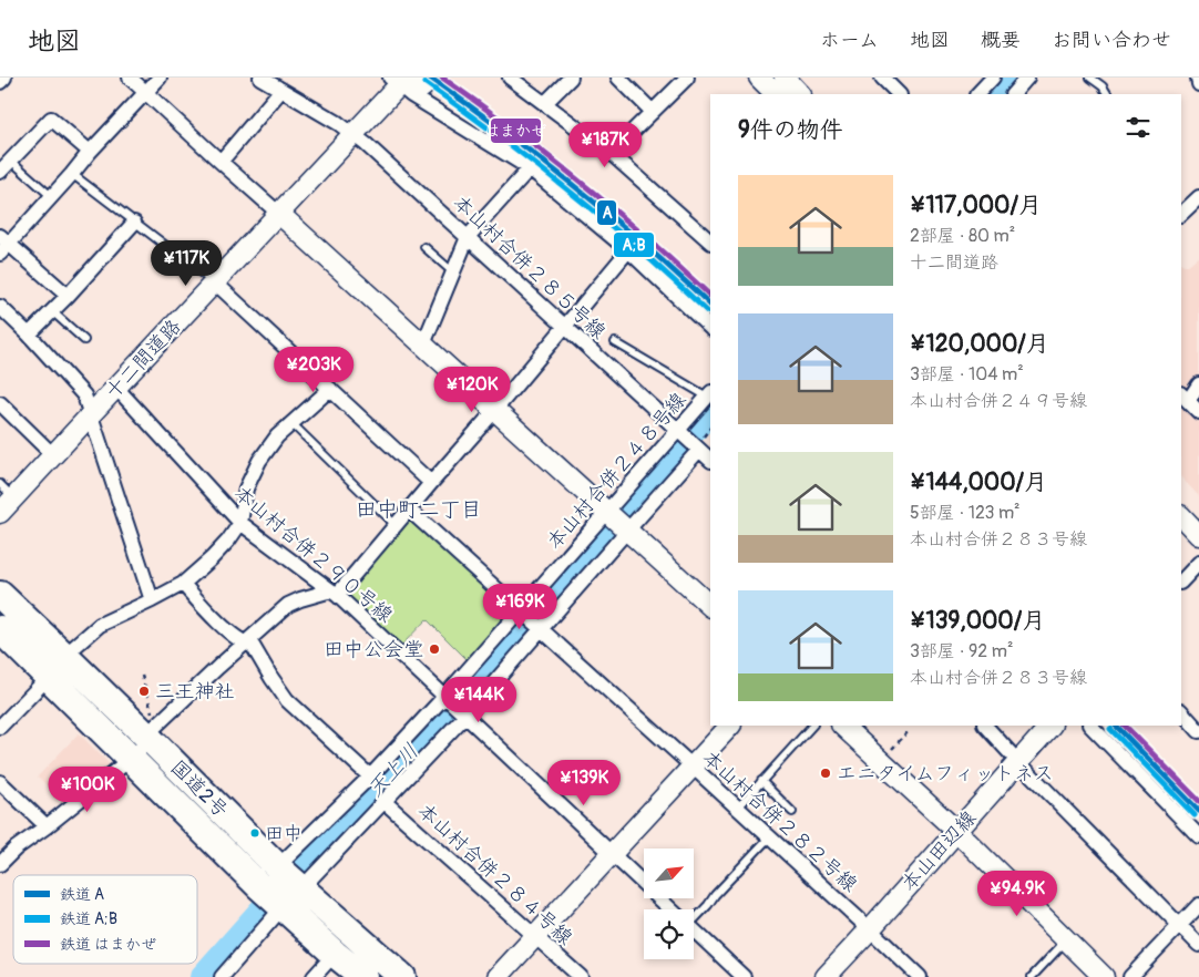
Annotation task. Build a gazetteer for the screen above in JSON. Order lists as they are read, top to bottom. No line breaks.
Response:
{"streets":{"highway":["国道2号"],"street":["本山村合併２８５号線","十二間道路","本山村合併２４８号線","本山村合併２９０号線","本山村合併２８２号線","本山田辺線","本山村合併２８４号線"]},"crossings":[["本山村合併２８５号線","十二間道路"],["本山村合併２８５号線","本山村合併２４８号線"],["十二間道路","本山村合併２９０号線"],["本山村合併２４８号線","本山村合併２９０号線"],["本山村合併２４８号線","国道2号"],["本山村合併２４８号線","本山村合併２８２号線"],["本山村合併２８２号線","本山田辺線"]],"districts":["田中町二丁目"],"water":["天上川"],"places":["田中公会堂","三王神社","エニタイムフィットネス","田中"],"lines":["rail line A","rail line はまかぜ","rail line A;B"],"legend":["鉄道 A","鉄道 A;B","鉄道 はまかぜ"],"north":"top right","page":{"header":"地図","nav":["ホーム","地図","概要","お問い合わせ"],"heading":"9件の物件","price":["¥187K","¥117K","¥203K","¥120K","¥169K","¥144K","¥139K","¥100K","¥94.9K"],"list":[{"name":"¥117,000/月","note":"2部屋 · 80 m² · 十二間道路"},{"name":"¥120,000/月","note":"3部屋 · 104 m² · 本山村合併２４９号線"},{"name":"¥144,000/月","note":"5部屋 · 123 m² · 本山村合併２８３号線"},{"name":"¥139,000/月","note":"3部屋 · 92 m² · 本山村合併２８３号線"}]}}
